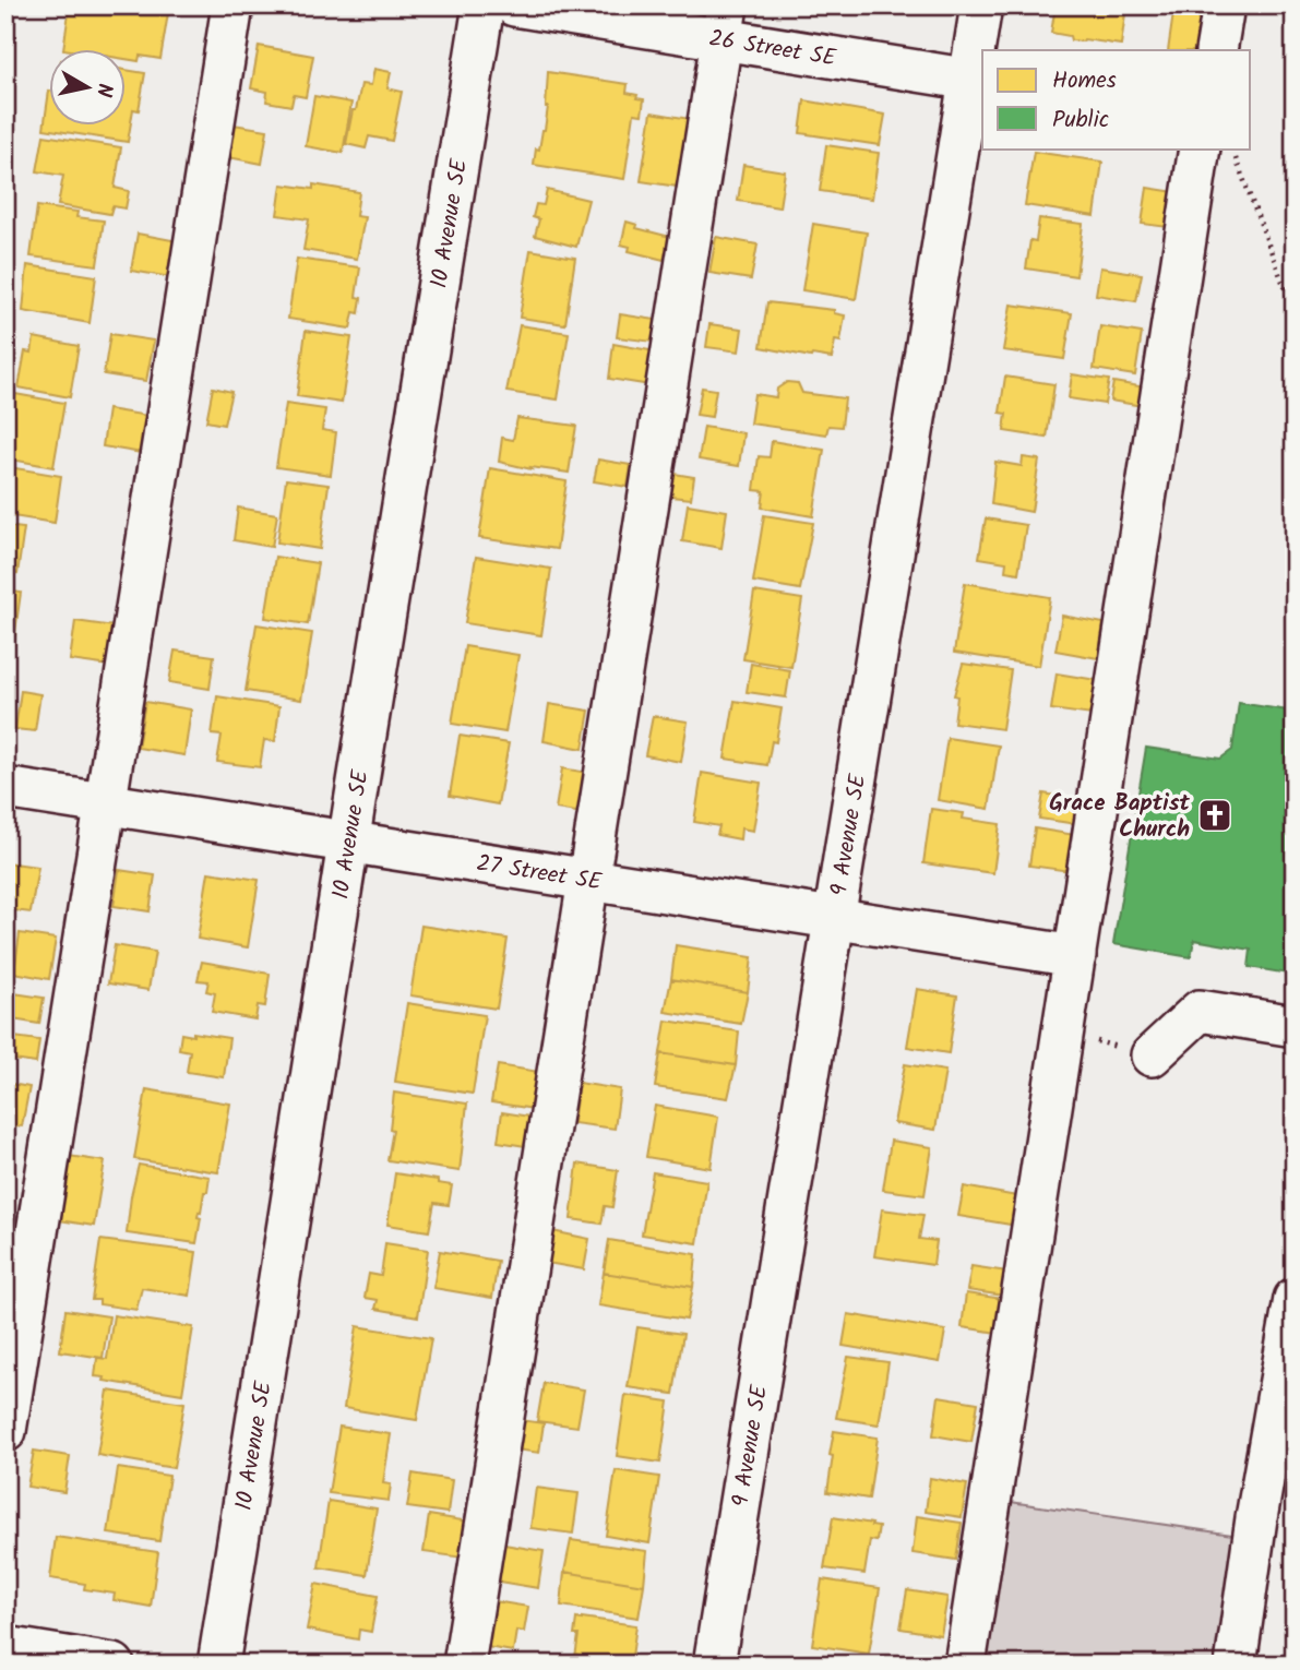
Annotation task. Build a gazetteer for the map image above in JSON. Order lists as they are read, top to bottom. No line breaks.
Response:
{"streets":{"street":["26 Street SE","10 Avenue SE","9 Avenue SE","27 Street SE"]},"crossings":[["26 Street SE","9 Avenue SE"],["10 Avenue SE","27 Street SE"],["9 Avenue SE","27 Street SE"]],"places":{"church":["Grace Baptist Church"]},"legend":["Homes","Public"],"north":"right"}
